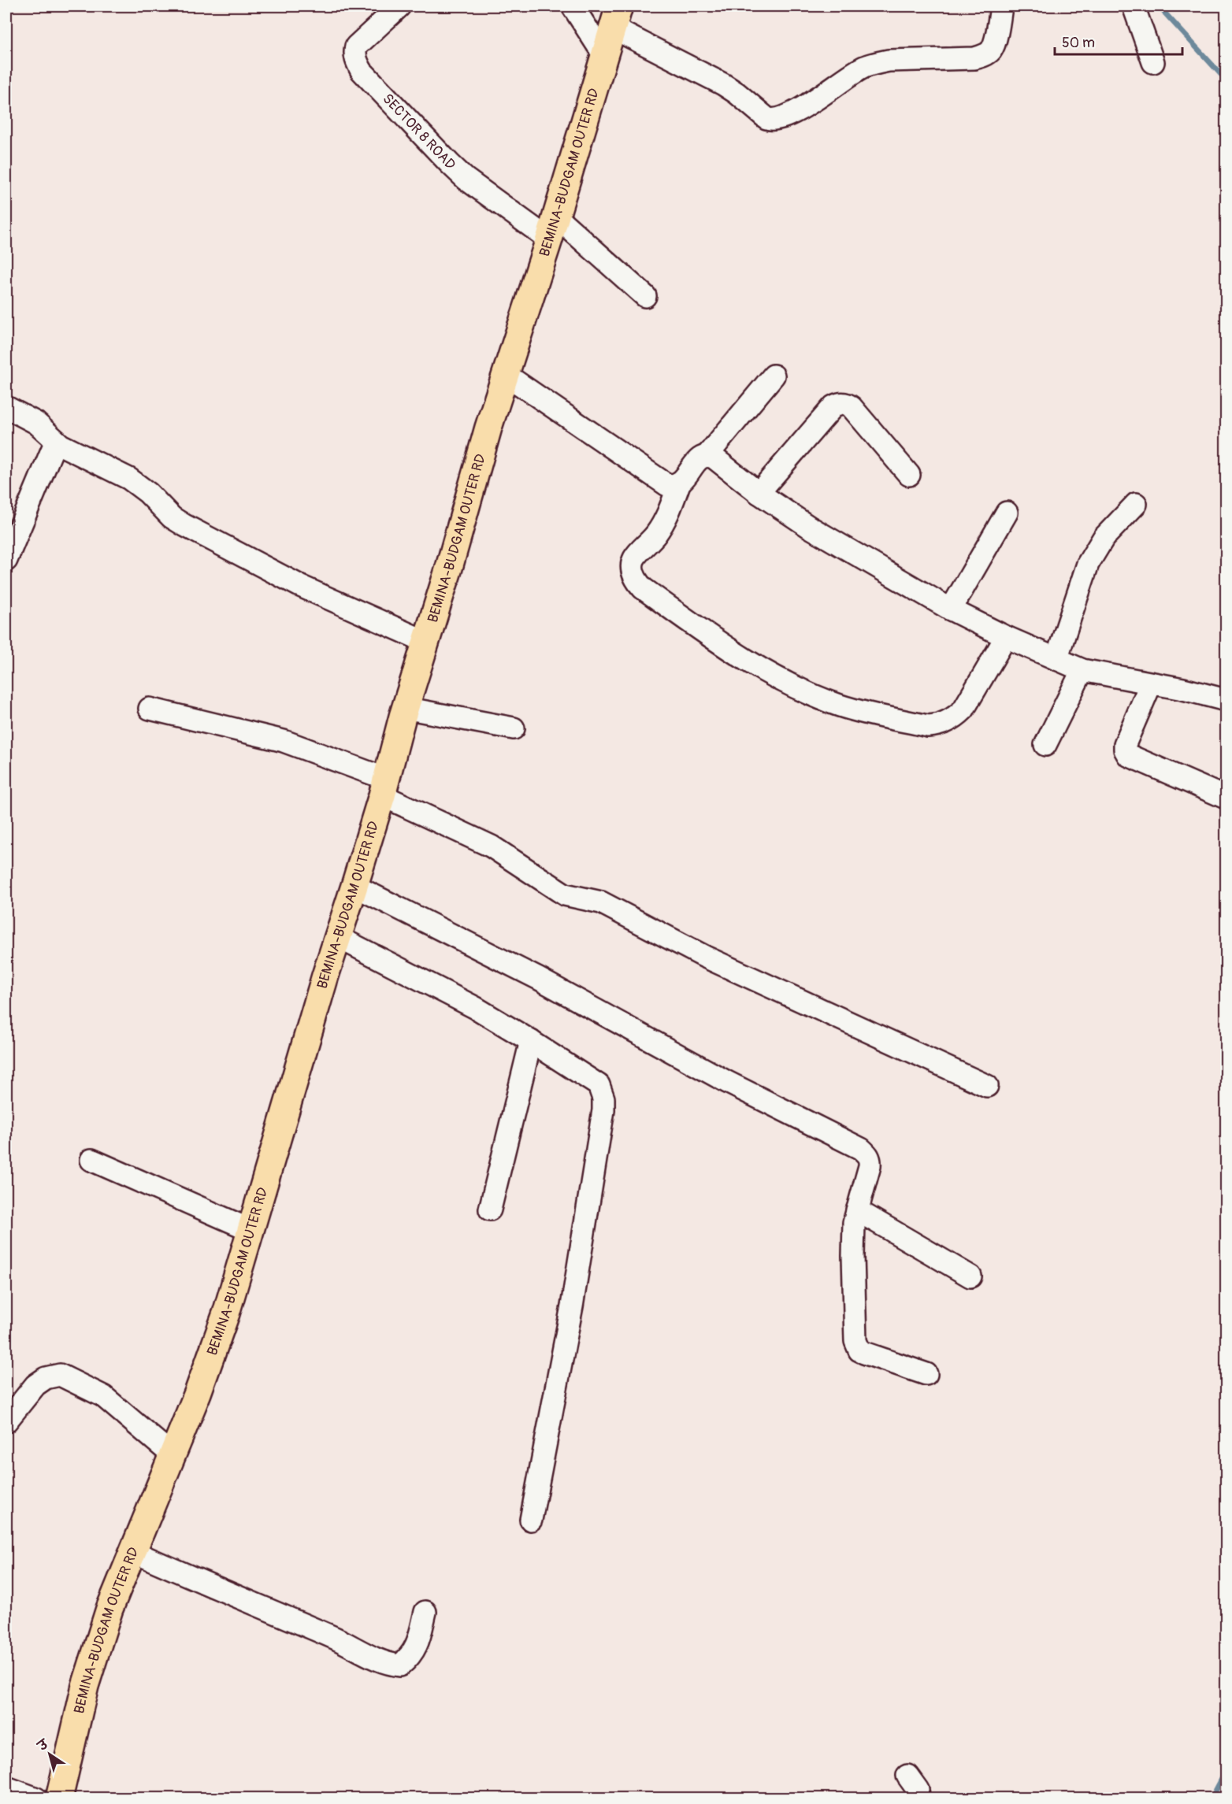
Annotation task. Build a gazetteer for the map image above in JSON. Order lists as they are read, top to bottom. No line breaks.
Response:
{"streets":{"highway":["BEMINA-BUDGAM OUTER RD"],"street":["SECTOR 8 ROAD"]},"crossings":[["SECTOR 8 ROAD","BEMINA-BUDGAM OUTER RD"]],"scale_bar":"50 m","north":"top left"}
